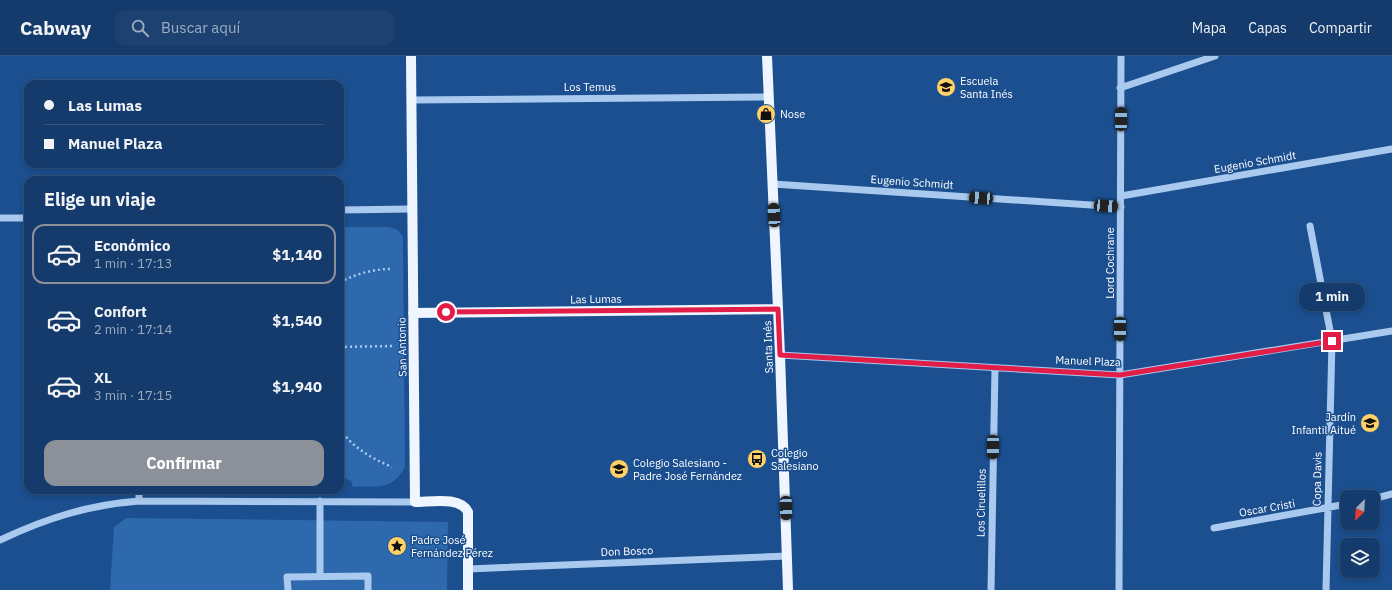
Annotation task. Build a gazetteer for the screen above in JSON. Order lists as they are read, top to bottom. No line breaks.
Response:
{"streets":{"main road":["Las Lumas","San Antonio","Santa Inés"],"street":["Los Temus","Eugenio Schmidt","Lord Cochrane","Manuel Plaza","Copa Davis","Los Ciruelillos","Oscar Cristi","Don Bosco"]},"crossings":[["Los Temus","San Antonio"],["Los Temus","Santa Inés"],["Eugenio Schmidt","Lord Cochrane"],["Eugenio Schmidt","Santa Inés"],["Lord Cochrane","Manuel Plaza"],["Las Lumas","San Antonio"],["Las Lumas","Santa Inés"],["Santa Inés","Manuel Plaza"],["Santa Inés","Don Bosco"],["Manuel Plaza","Copa Davis"],["Manuel Plaza","Los Ciruelillos"],["Copa Davis","Oscar Cristi"]],"places":{"school or university":["Escuela Santa Inés","Jardín Infantil Aitué","Colegio Salesiano - Padre José Fernández"],"shop":["Nose"],"bus stop":["Colegio Salesiano"],"place":["Padre José Fernández Pérez"]},"north":"bottom left","page":{"header":"Cabway","search":"Buscar aquí","nav":["Mapa","Capas","Compartir"],"banner":["Las Lumas","Manuel Plaza"],"heading":"Elige un viaje","list":[{"name":"Económico","note":"1 min · 17:13","value":"$1,140"},{"name":"Confort","note":"2 min · 17:14","value":"$1,540"},{"name":"XL","note":"3 min · 17:15","value":"$1,940"}],"bubble":"1 min","buttons":"Confirmar"}}
